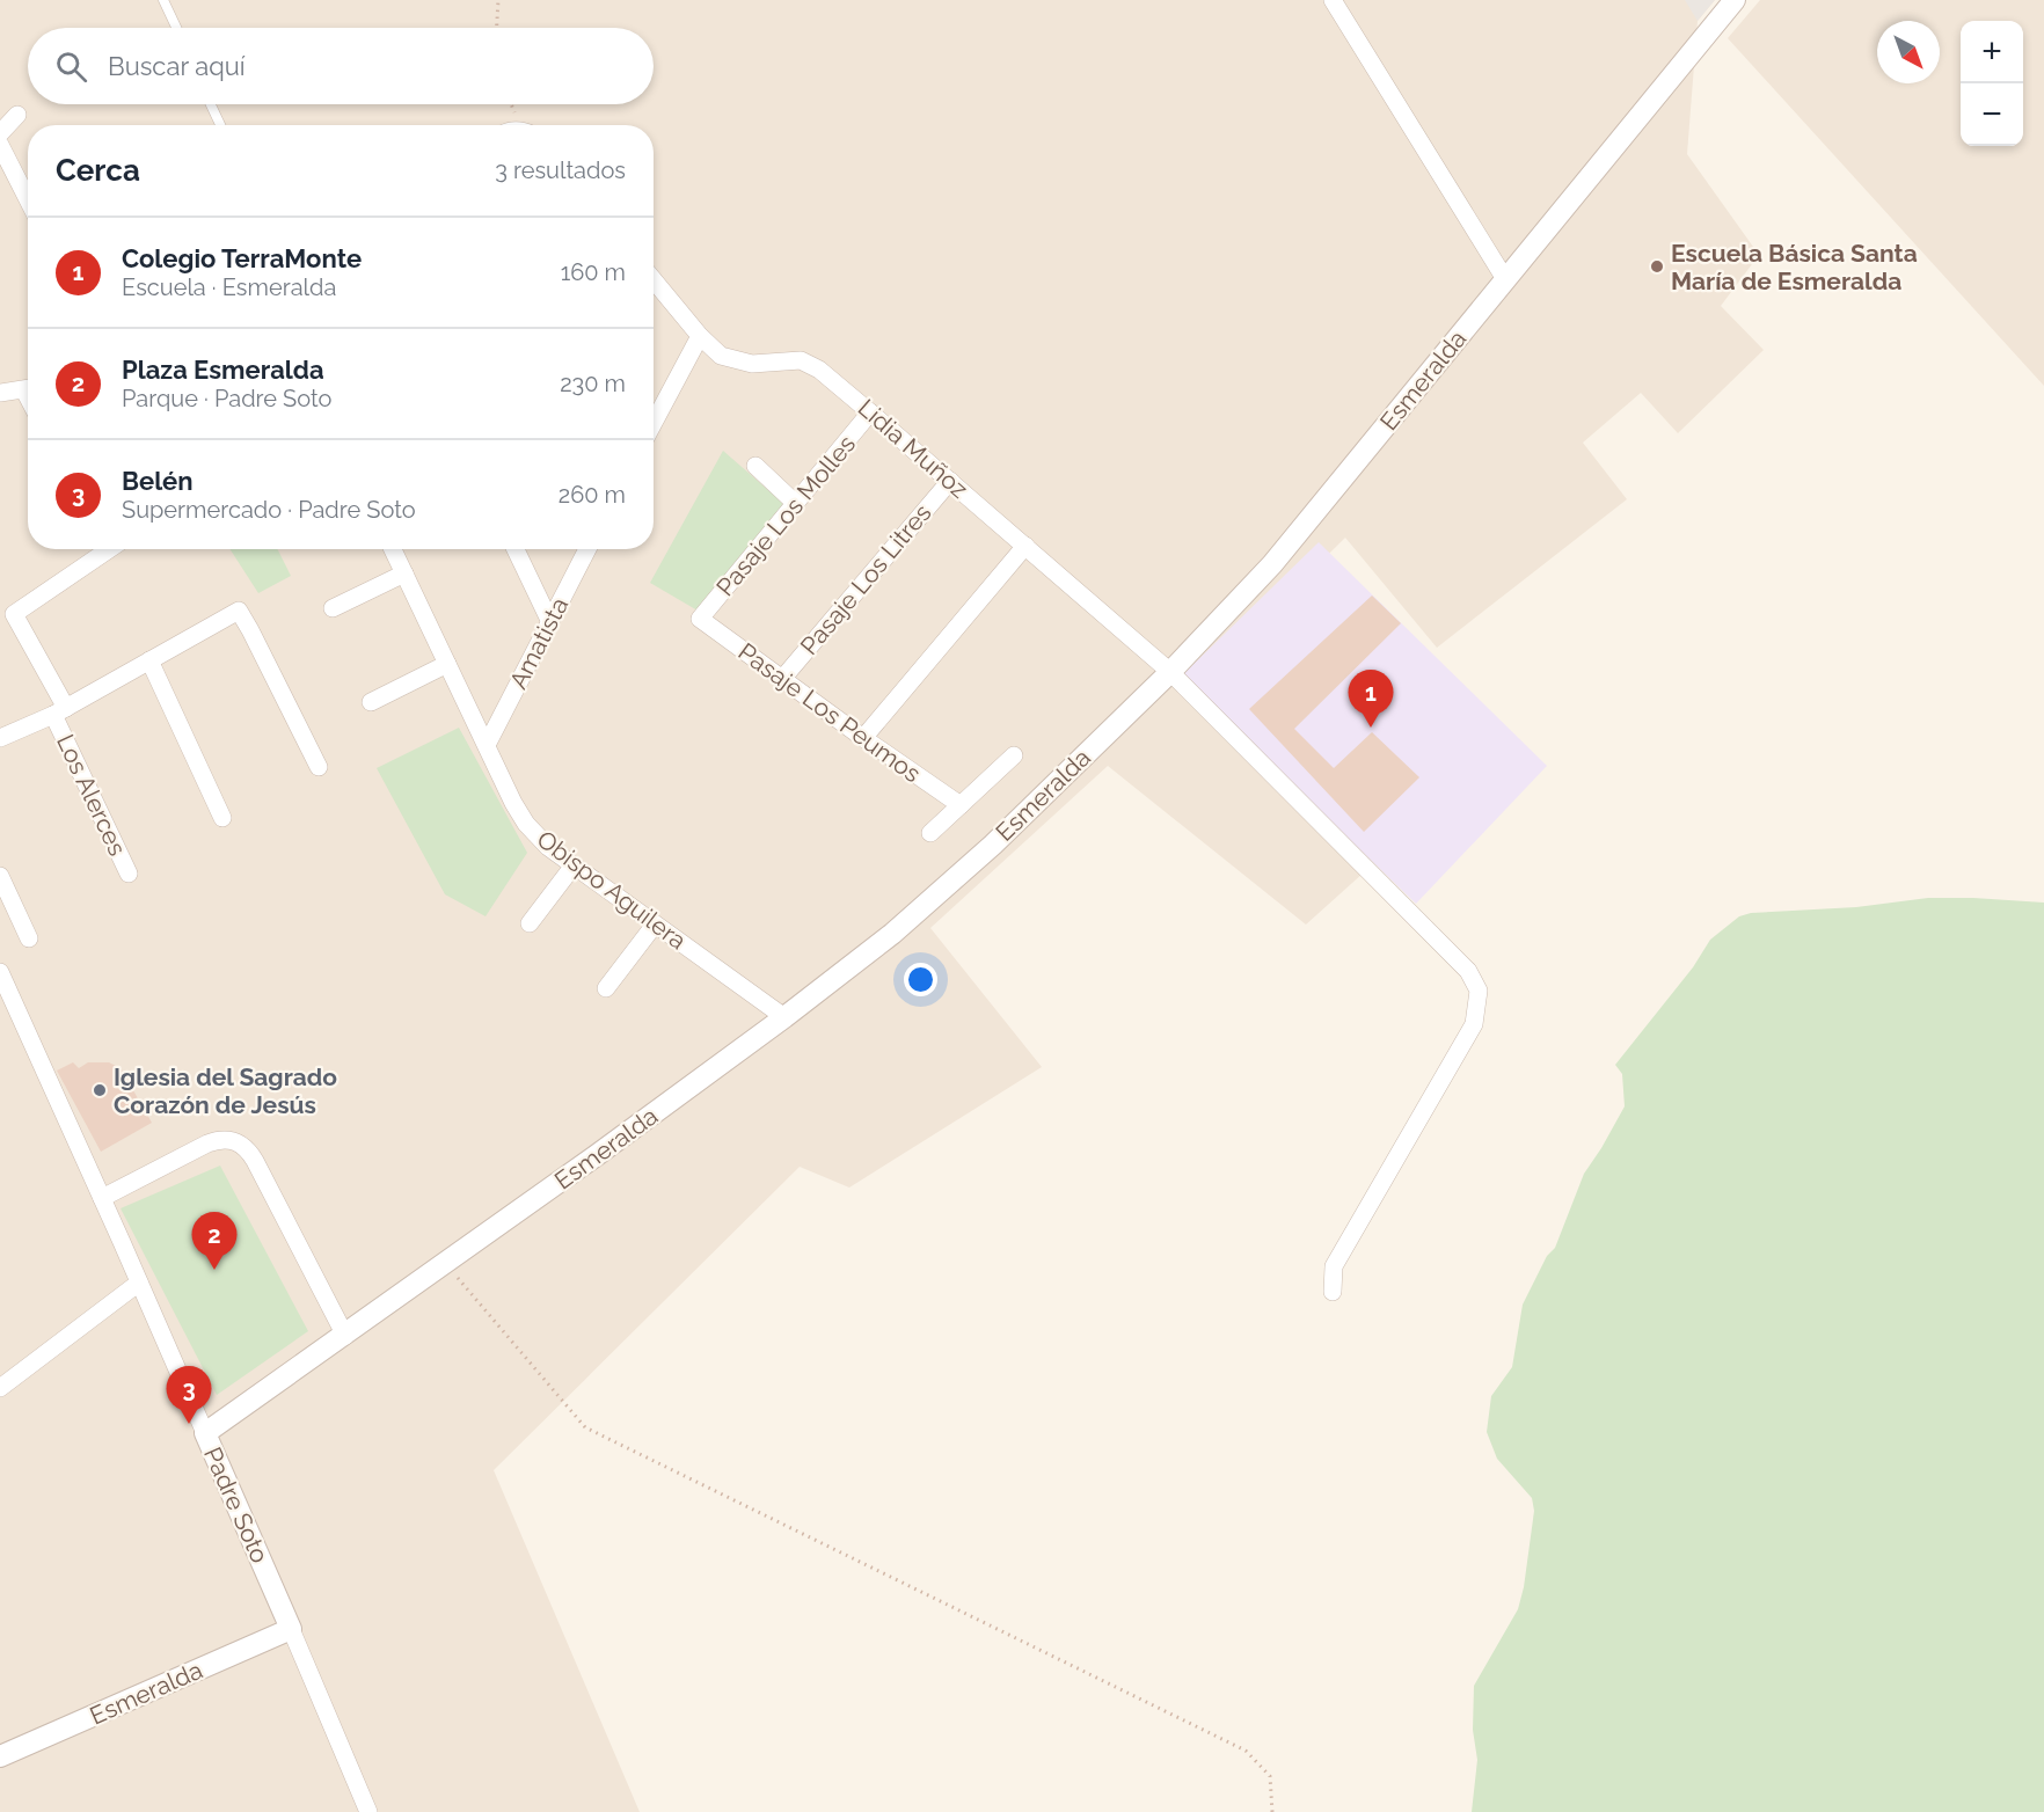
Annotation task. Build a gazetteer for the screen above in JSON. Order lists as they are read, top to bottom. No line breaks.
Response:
{"streets":{"street":["Esmeralda","Lidia Muñoz","Pasaje Los Molles","Pasaje Los Litres","Amatista","Pasaje Los Peumos","Los Alerces","Obispo Aguilera","Padre Soto"]},"crossings":[["Esmeralda","Lidia Muñoz"],["Esmeralda","Obispo Aguilera"],["Esmeralda","Padre Soto"],["Lidia Muñoz","Pasaje Los Molles"],["Lidia Muñoz","Pasaje Los Litres"],["Pasaje Los Molles","Pasaje Los Peumos"],["Pasaje Los Litres","Pasaje Los Peumos"],["Amatista","Obispo Aguilera"]],"places":["Escuela Básica Santa María de Esmeralda","Iglesia del Sagrado Corazón de Jesús"],"north":"bottom right","page":{"map_buttons":["+","−"],"search":"Buscar aquí","heading":["Cerca","3 resultados"],"list":[{"mark":"1","name":"Colegio TerraMonte","note":"Escuela · Esmeralda","value":"160 m"},{"mark":"2","name":"Plaza Esmeralda","note":"Parque · Padre Soto","value":"230 m"},{"mark":"3","name":"Belén","note":"Supermercado · Padre Soto","value":"260 m"}],"pins":["1","2","3"]}}
